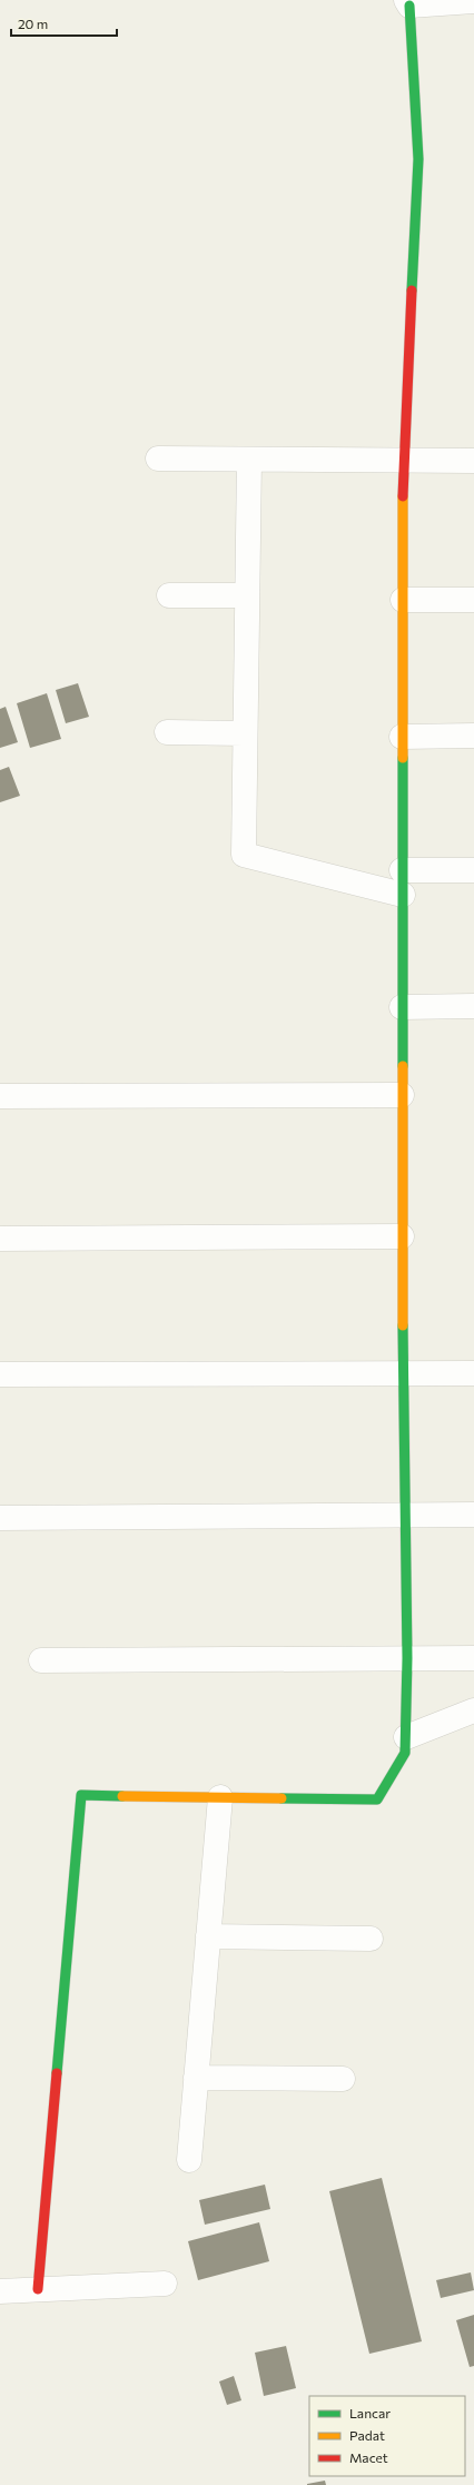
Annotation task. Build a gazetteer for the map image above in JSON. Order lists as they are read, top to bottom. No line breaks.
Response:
{"legend":["Lancar","Padat","Macet"],"scale_bar":"20 m"}
